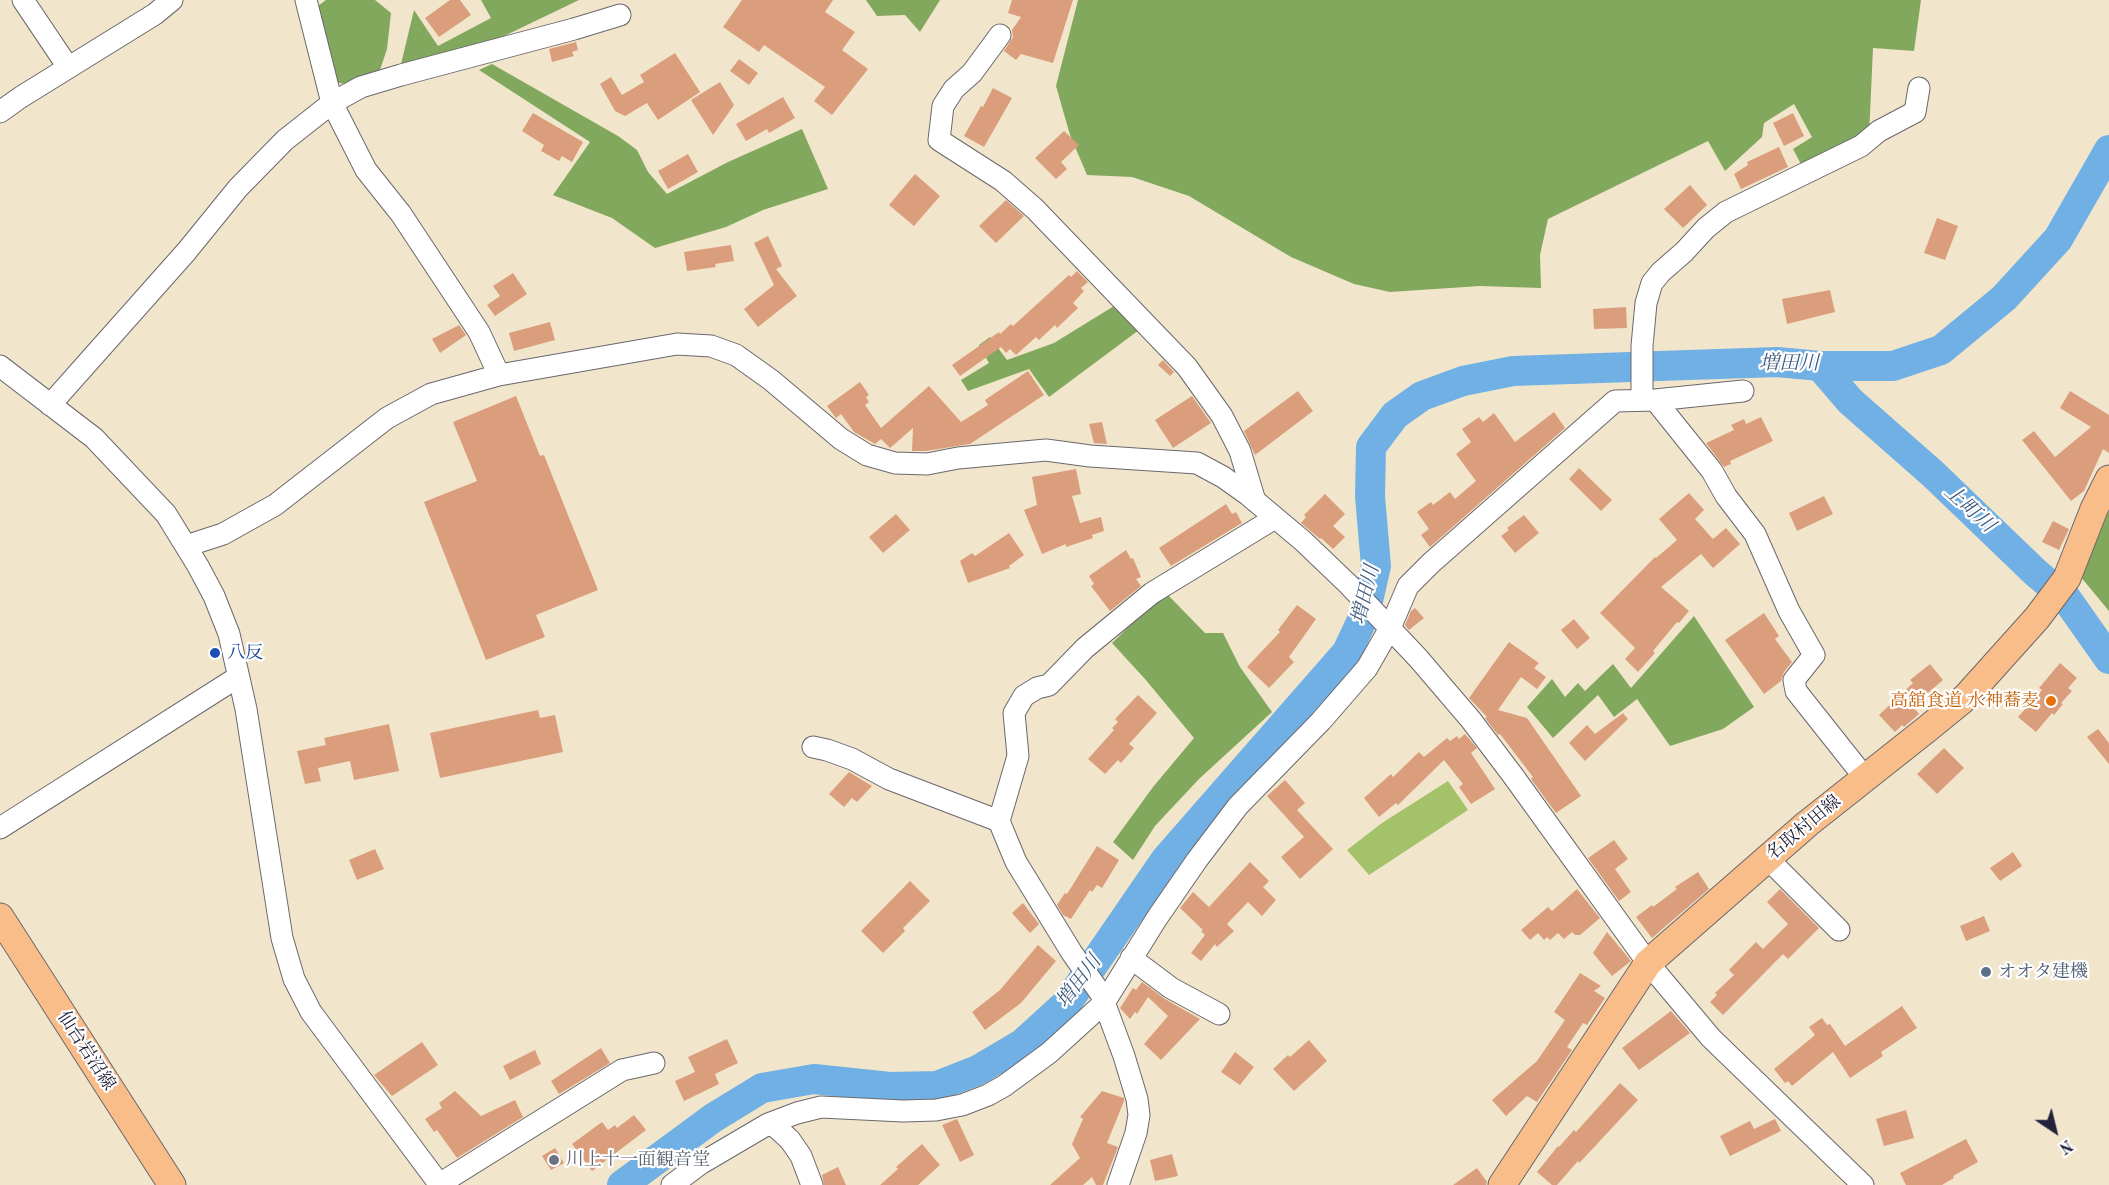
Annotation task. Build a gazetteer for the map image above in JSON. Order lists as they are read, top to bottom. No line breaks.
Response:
{"streets":{"main road":["名取村田線","仙台岩沼線"]},"water":["増田川","上町川"],"places":["八反","高舘食道 水神蕎麦","オオタ建機","川上十一面観音堂"],"north":"bottom right"}
